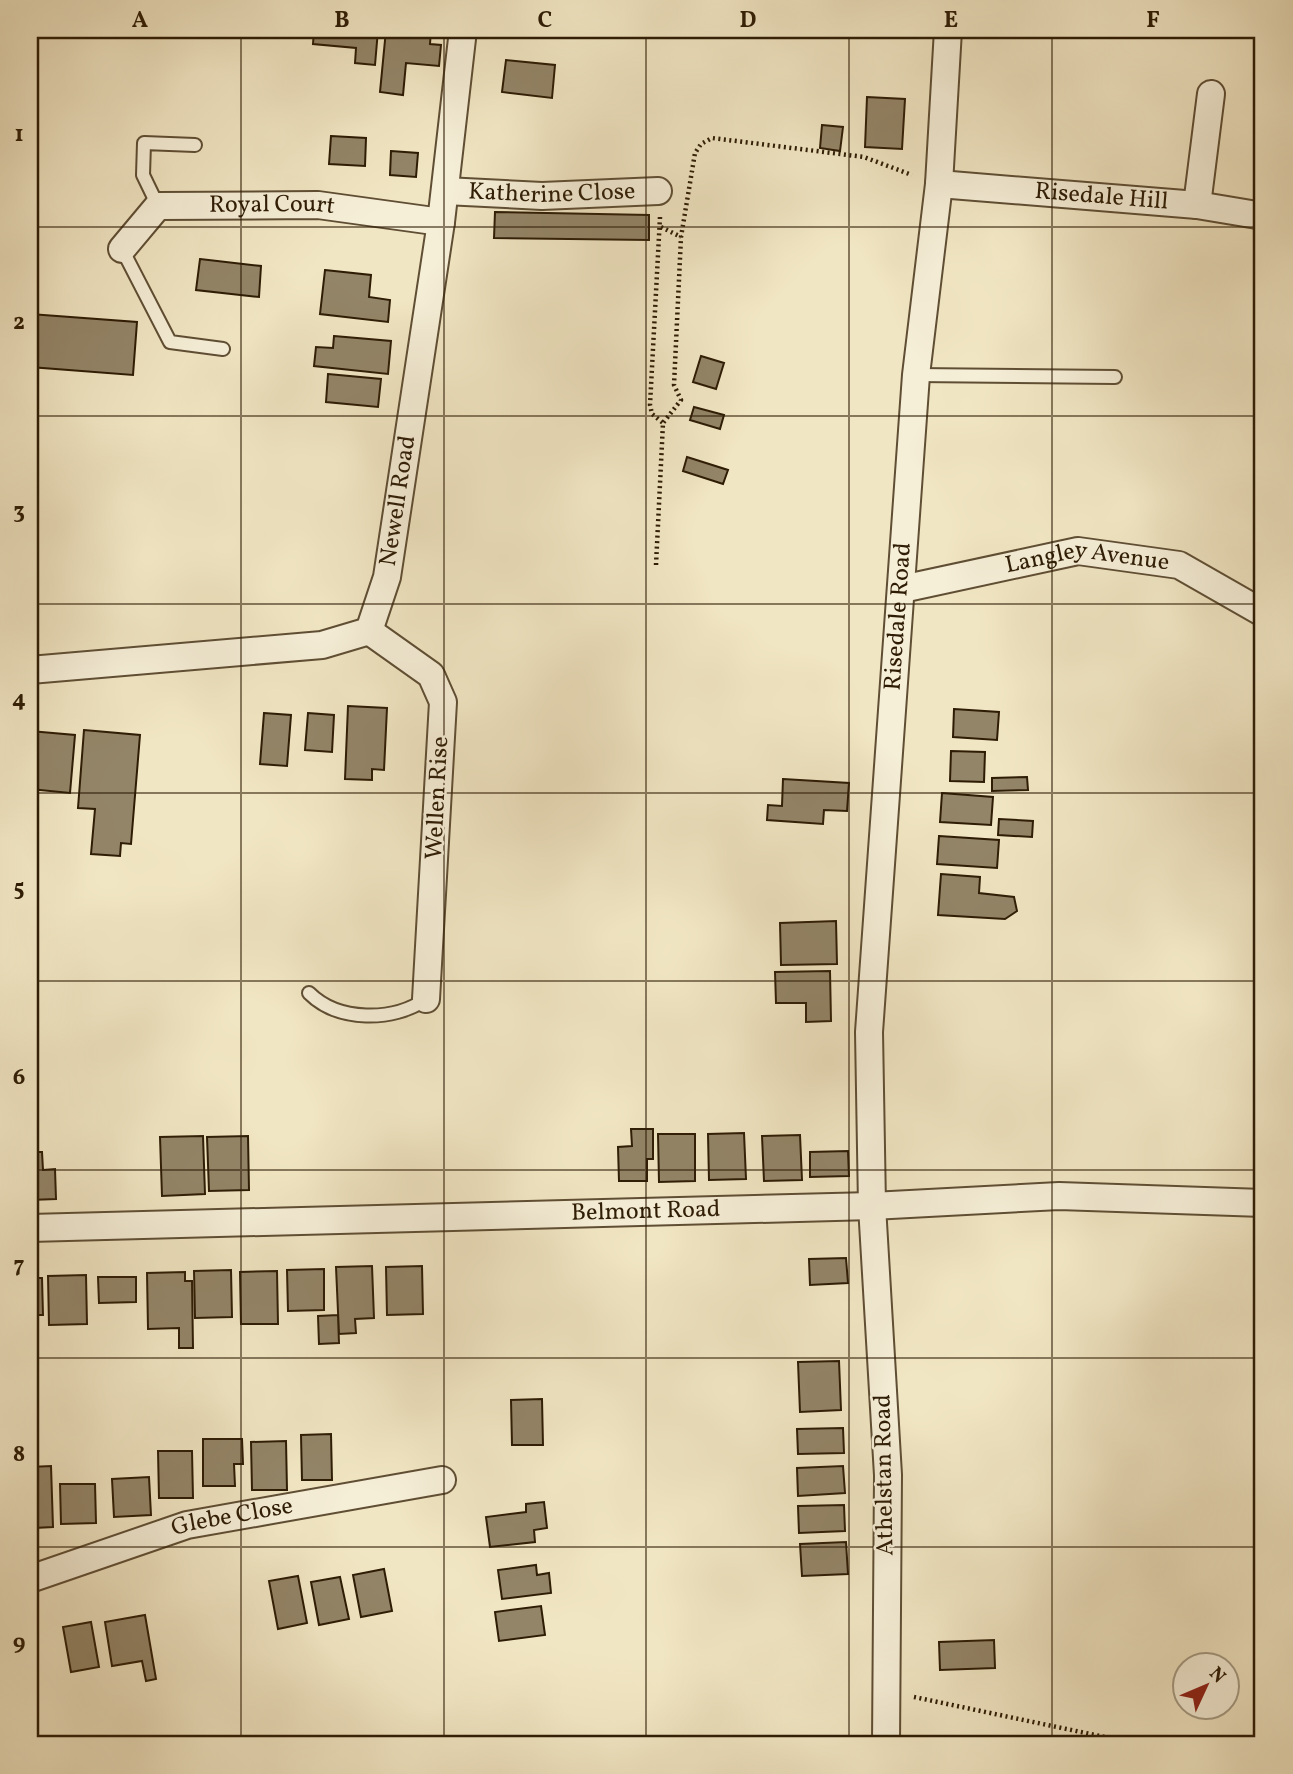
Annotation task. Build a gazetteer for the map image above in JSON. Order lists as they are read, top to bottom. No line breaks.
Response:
{"streets":{"street":["Katherine Close","Risedale Hill","Royal Court","Newell Road","Langley Avenue","Risedale Road","Wellen Rise","Belmont Road","Athelstan Road","Glebe Close"]},"crossings":[["Katherine Close","Newell Road"],["Risedale Hill","Risedale Road"],["Royal Court","Newell Road"],["Newell Road","Wellen Rise"],["Langley Avenue","Risedale Road"],["Risedale Road","Belmont Road"],["Risedale Road","Athelstan Road"],["Belmont Road","Athelstan Road"]],"north":"top right","grid":{"columns":["A","B","C","D","E","F"],"rows":["1","2","3","4","5","6","7","8","9"]}}
